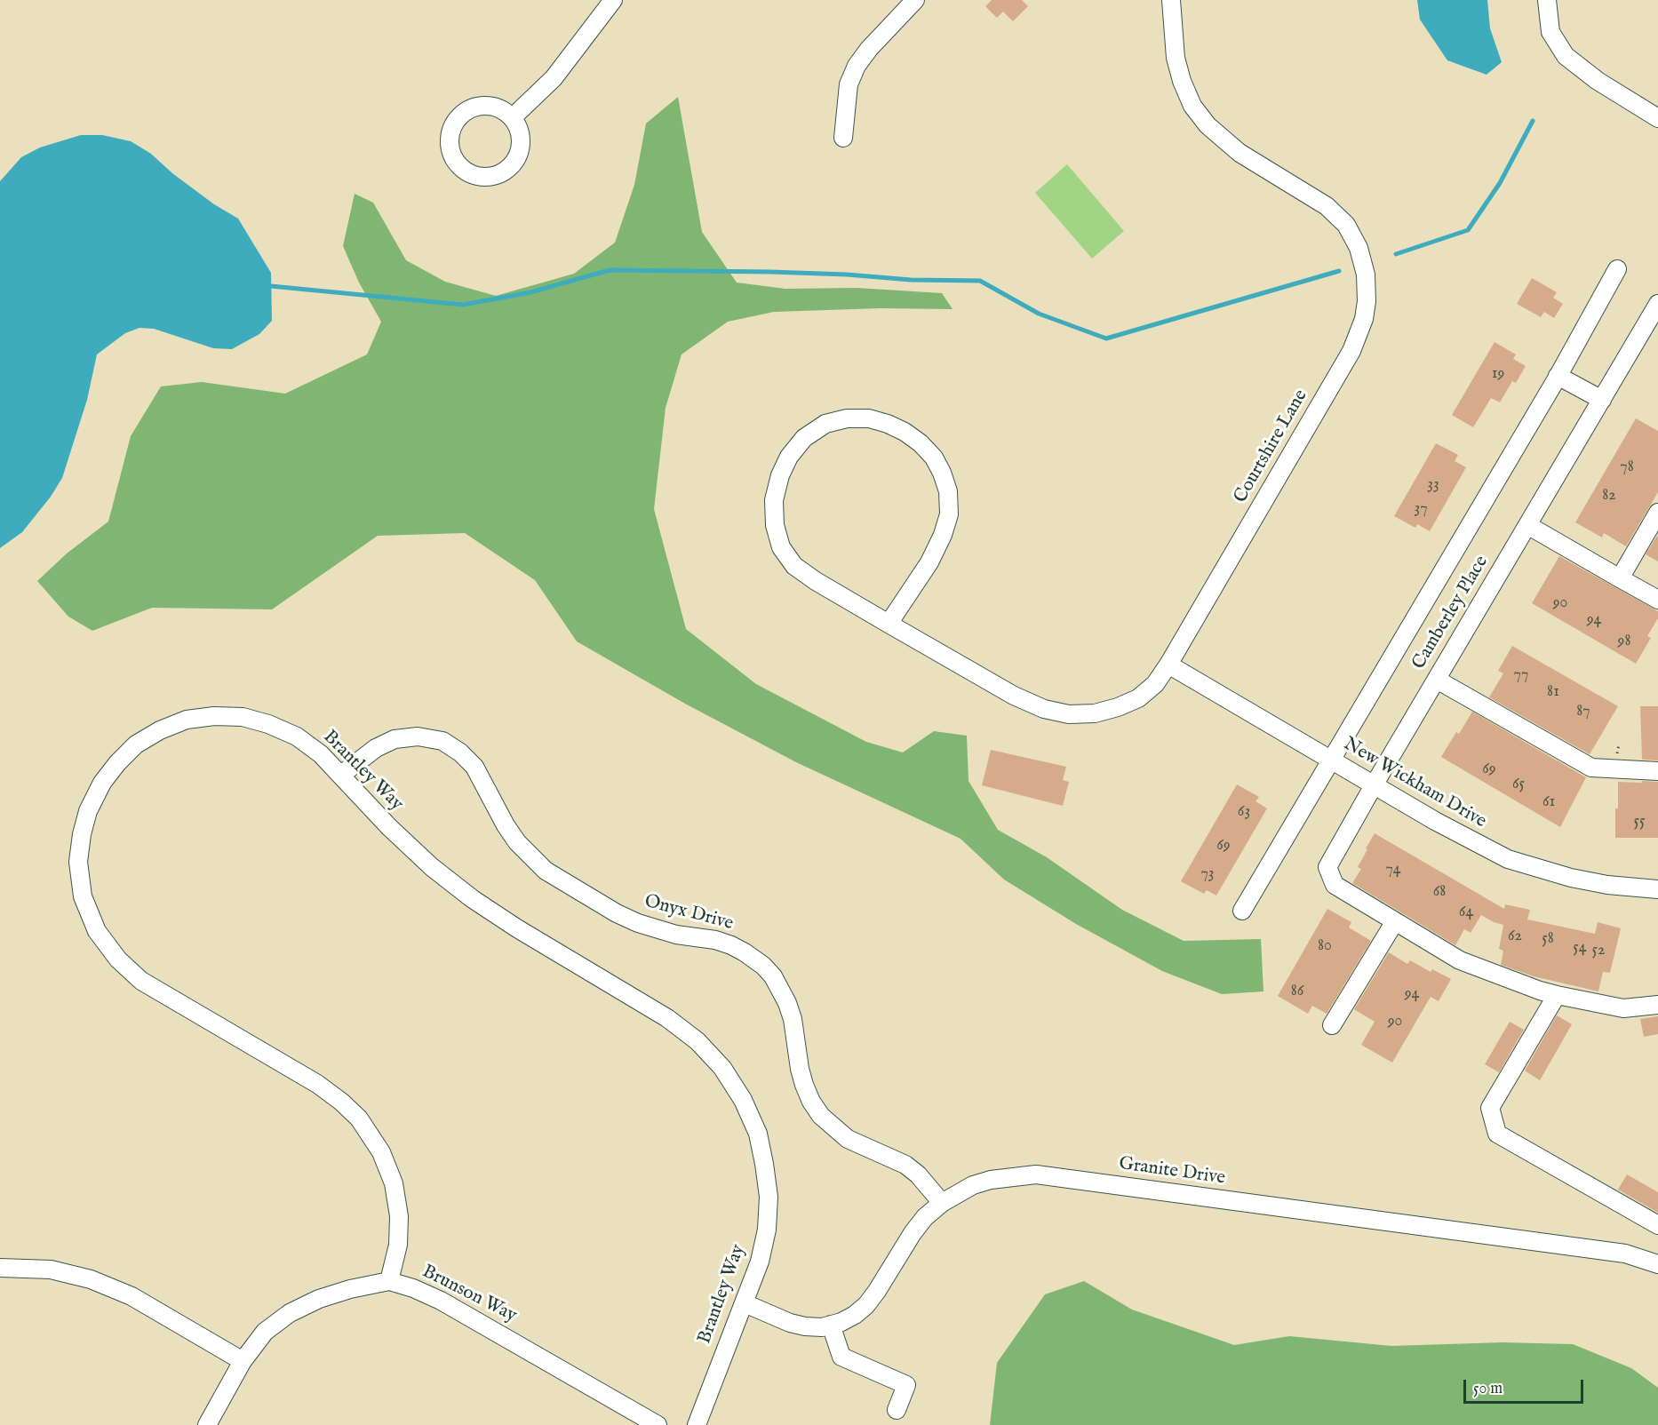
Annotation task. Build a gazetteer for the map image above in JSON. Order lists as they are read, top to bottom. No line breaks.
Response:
{"streets":{"street":["Courtshire Lane","Camberley Place","Brantley Way","New Wickham Drive","Onyx Drive","Granite Drive","Brunson Way"]},"crossings":[["Courtshire Lane","New Wickham Drive"],["Camberley Place","New Wickham Drive"],["Brantley Way","Onyx Drive"],["Brantley Way","Granite Drive"],["Brantley Way","Brunson Way"],["Onyx Drive","Granite Drive"]],"house_numbers":["19","78","33","82","37","90","94","98","77","81","87","69","65","61","63","55","69","74","73","68","64","62","58","80","54","52","86","94","90"],"scale_bar":"50 m"}
